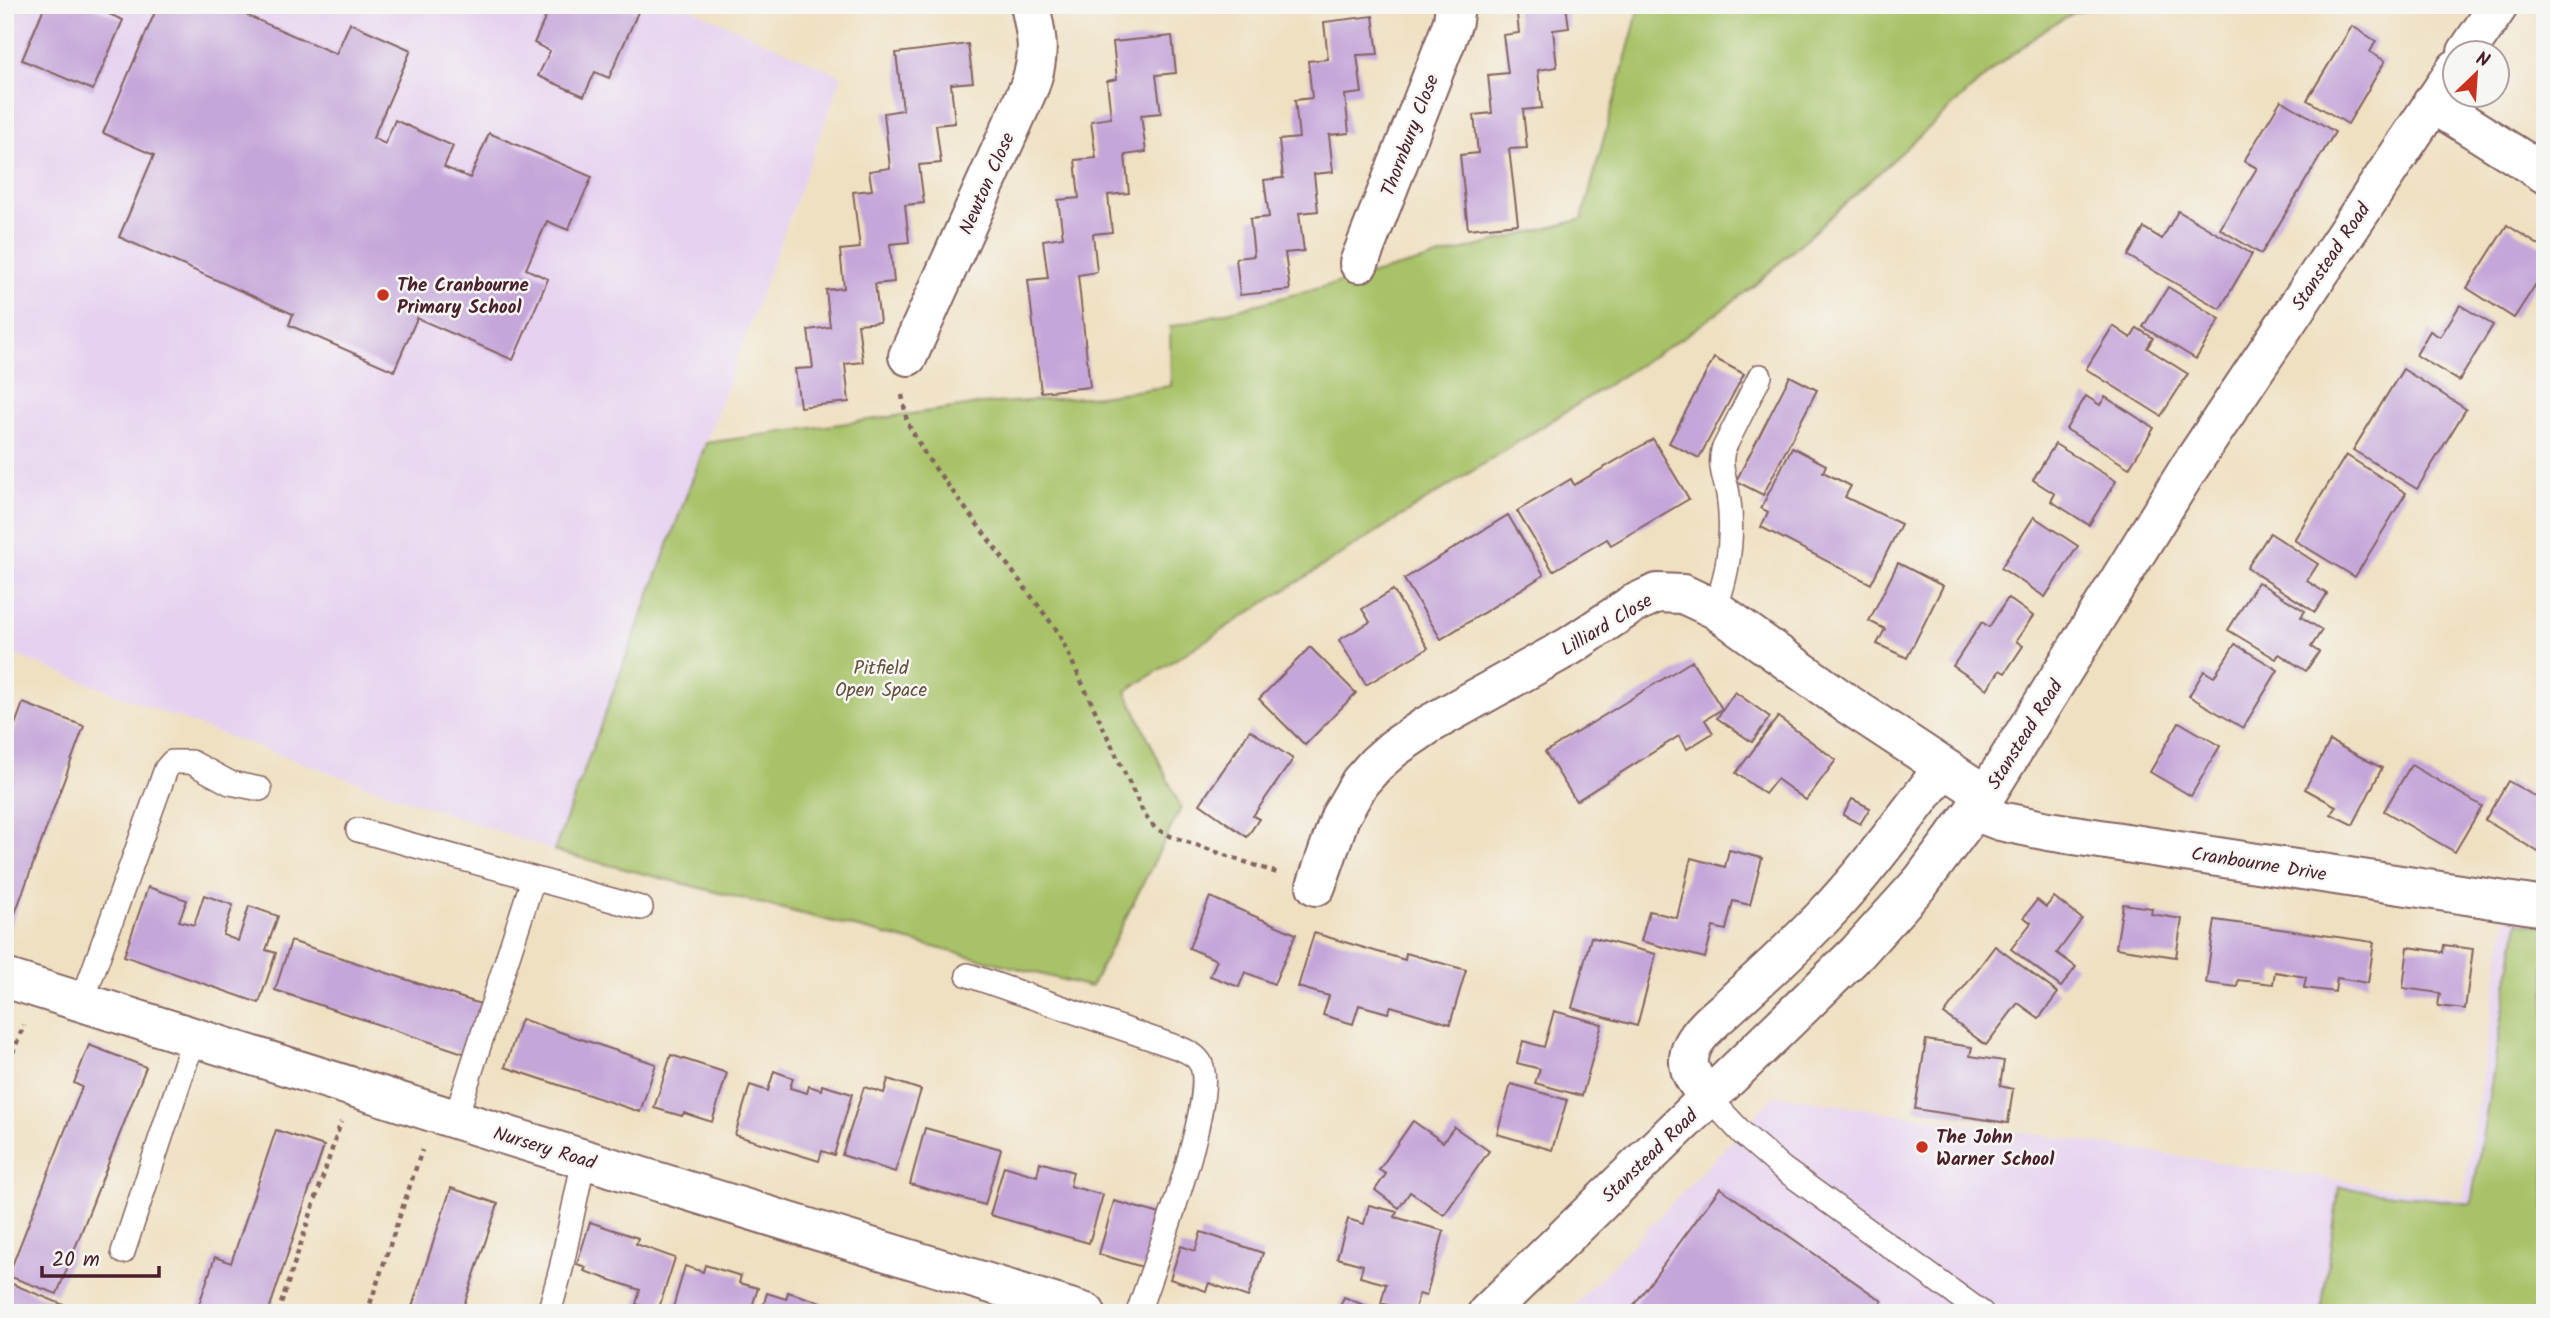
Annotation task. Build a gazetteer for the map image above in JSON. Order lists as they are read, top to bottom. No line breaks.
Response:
{"streets":{"street":["Thornbury Close","Newton Close","Stanstead Road","Lilliard Close","Cranbourne Drive","Nursery Road"]},"crossings":[["Stanstead Road","Lilliard Close"],["Stanstead Road","Cranbourne Drive"],["Lilliard Close","Cranbourne Drive"]],"parks":["Pitfield Open Space"],"places":["The Cranbourne Primary School","The John Warner School"],"scale_bar":"20 m","north":"top right"}
